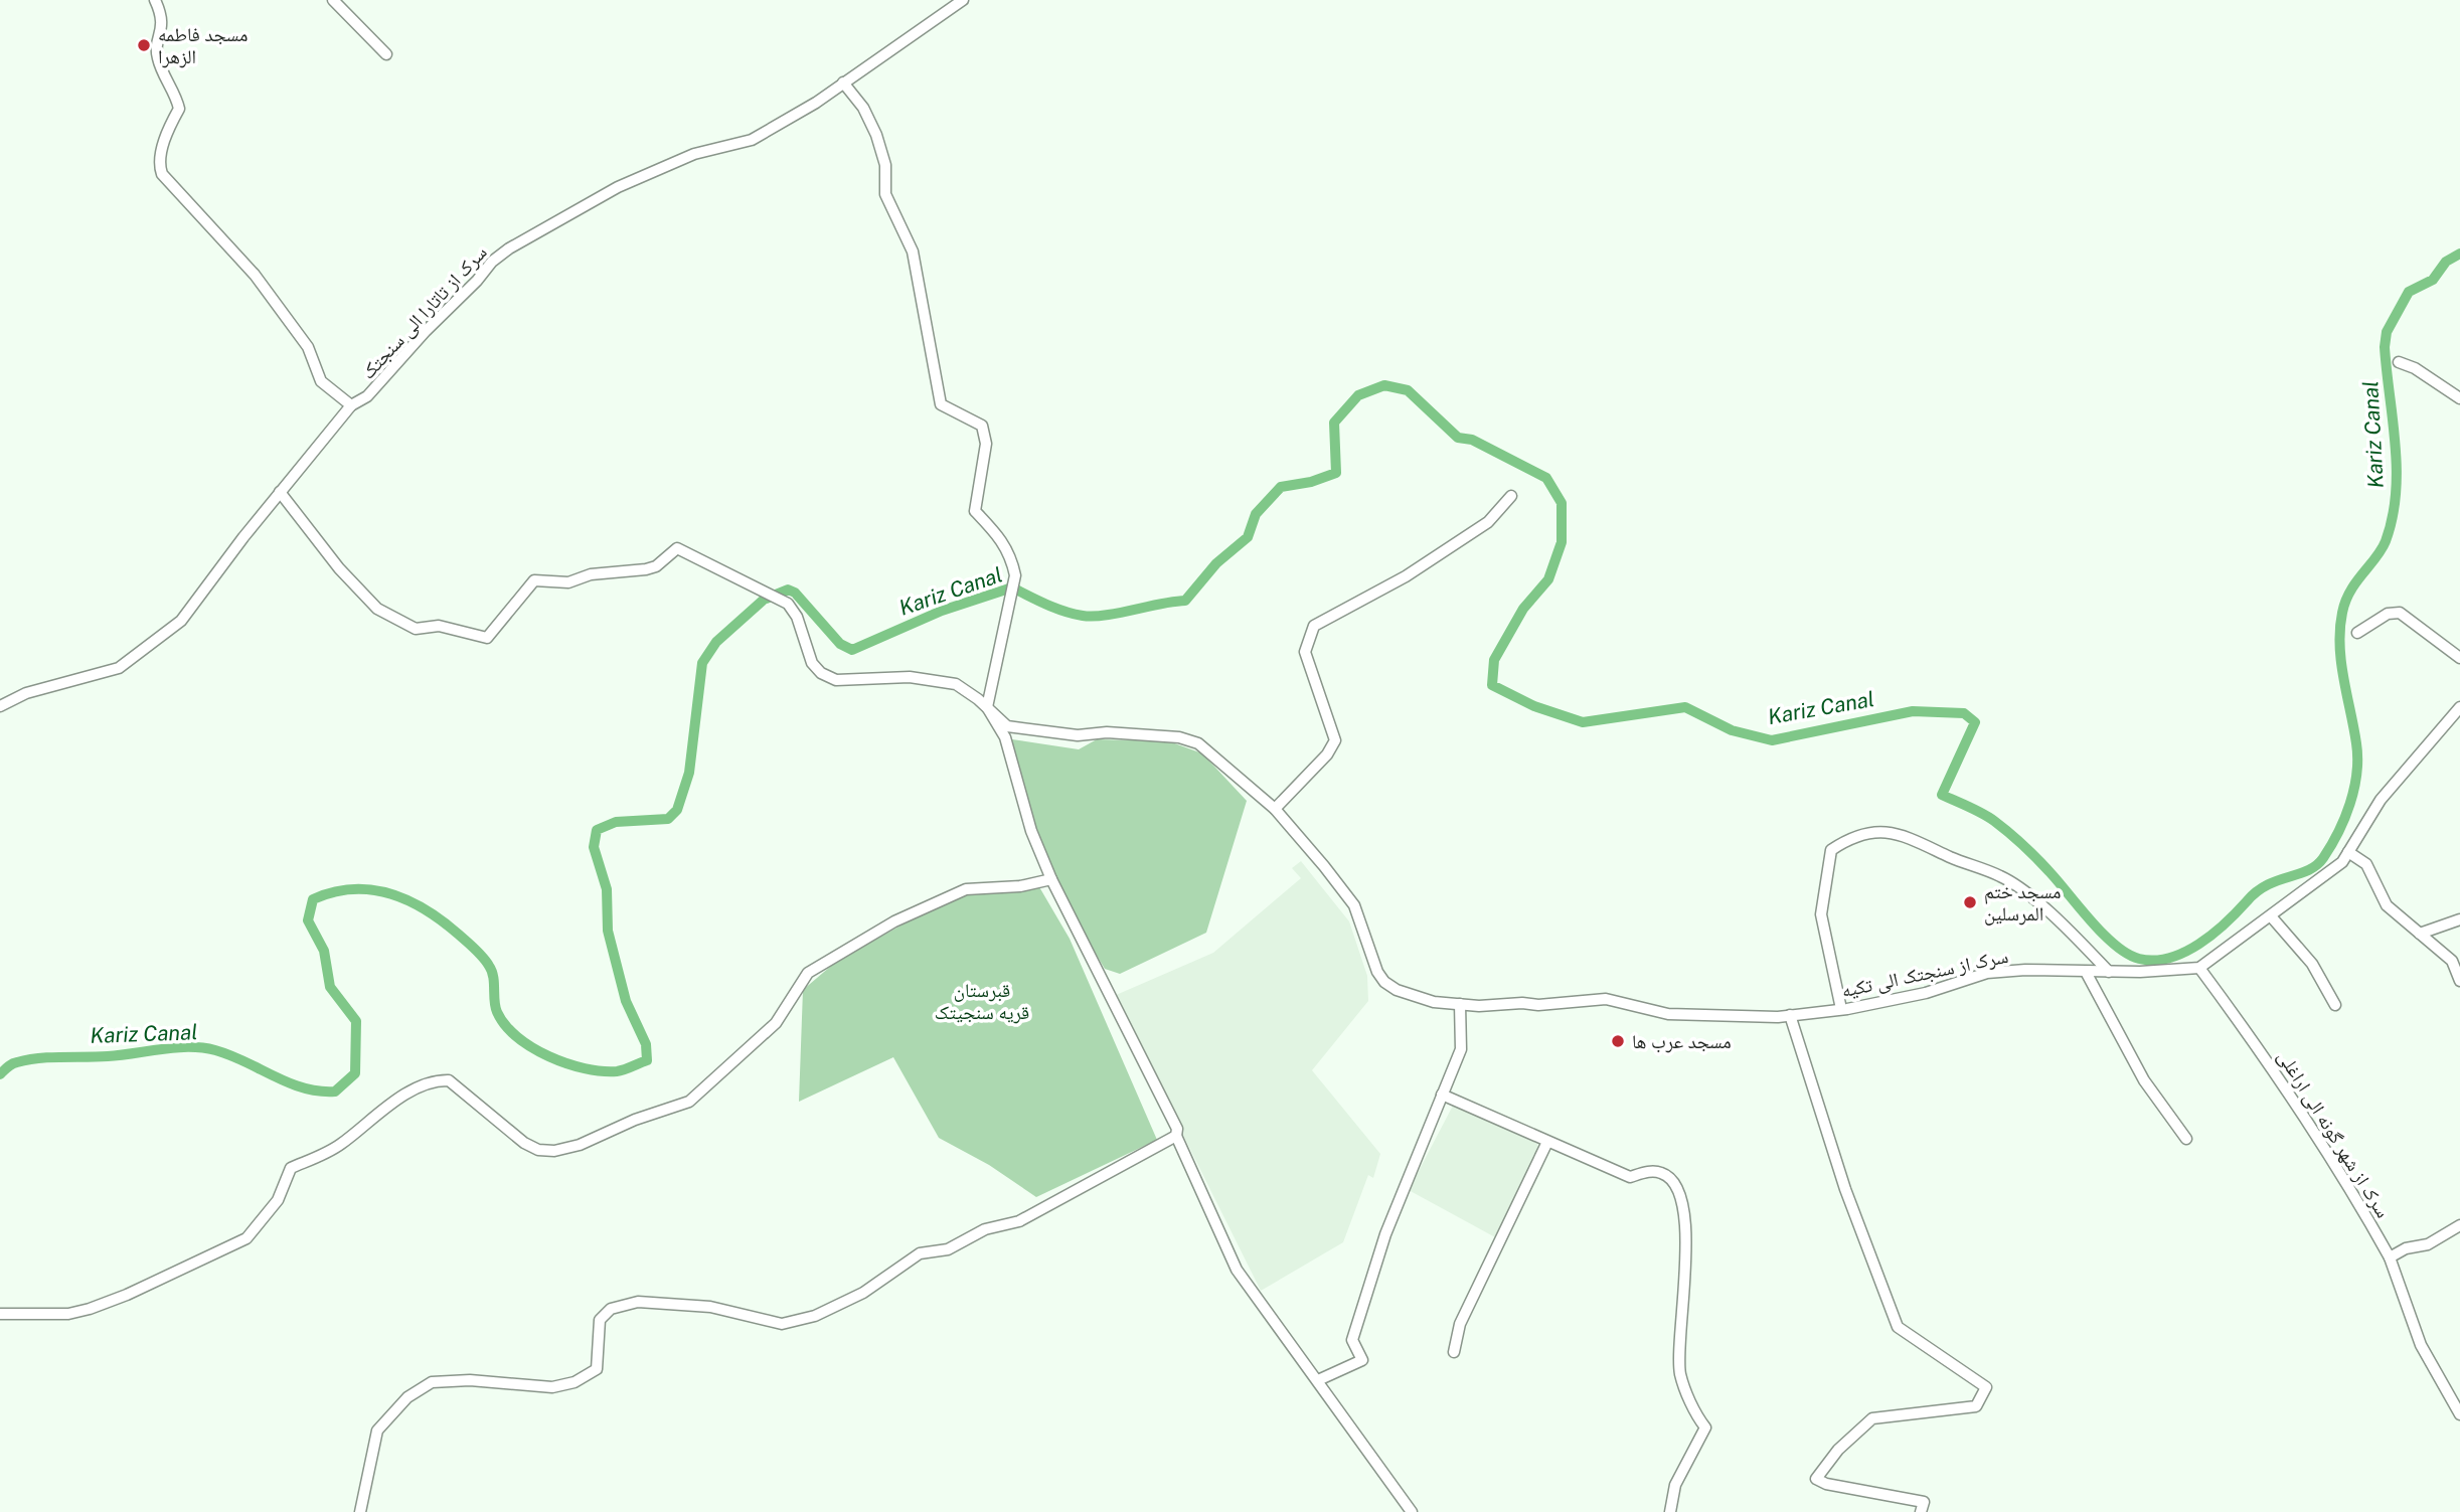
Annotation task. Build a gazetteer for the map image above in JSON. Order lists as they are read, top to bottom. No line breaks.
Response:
{"streets":{"street":["سرک از تاتارا الی سنجتک","سرک از سنجتک الی تکیه","سرک از شهر گونه الی اراغلی"]},"crossings":[["سرک از تاتارا الی سنجتک","سرک از سنجتک الی تکیه"],["سرک از سنجتک الی تکیه","سرک از شهر گونه الی اراغلی"]],"water":["Kariz Canal"],"parks":["قبرستان قریه سنجیتک"],"places":["مسجد فاطمه الزهرا","مسجد ختم المرسلین","مسجد عرب ها"]}
